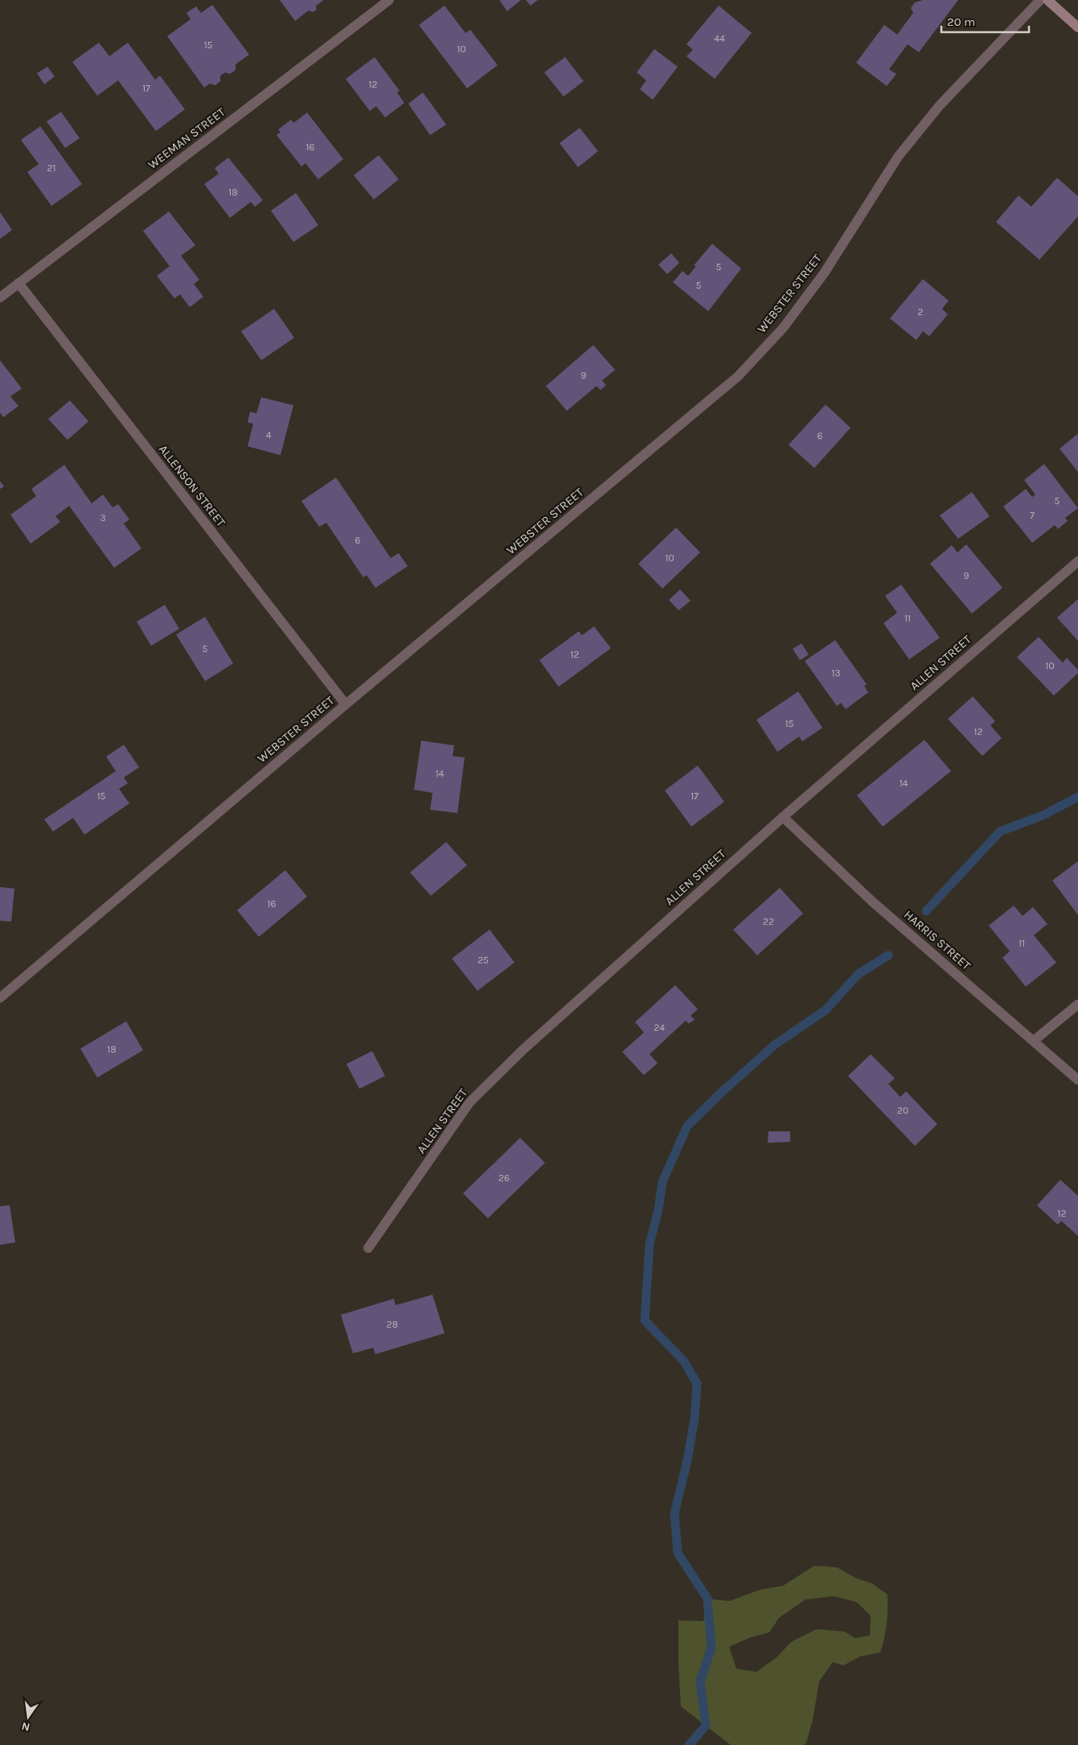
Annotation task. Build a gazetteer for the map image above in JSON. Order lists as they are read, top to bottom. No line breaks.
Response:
{"streets":{"street":["WEEMAN STREET","WEBSTER STREET","ALLENSON STREET","ALLEN STREET","HARRIS STREET"]},"crossings":[["WEEMAN STREET","ALLENSON STREET"],["WEBSTER STREET","ALLENSON STREET"],["ALLEN STREET","HARRIS STREET"]],"house_numbers":["44","15","10","12","17","16","21","18","5","5","2","9","4","6","5","7","3","6","10","9","11","5","12","10","13","15","12","14","14","15","17","16","22","11","25","24","18","20","26","12","28"],"scale_bar":"20 m","north":"bottom"}
